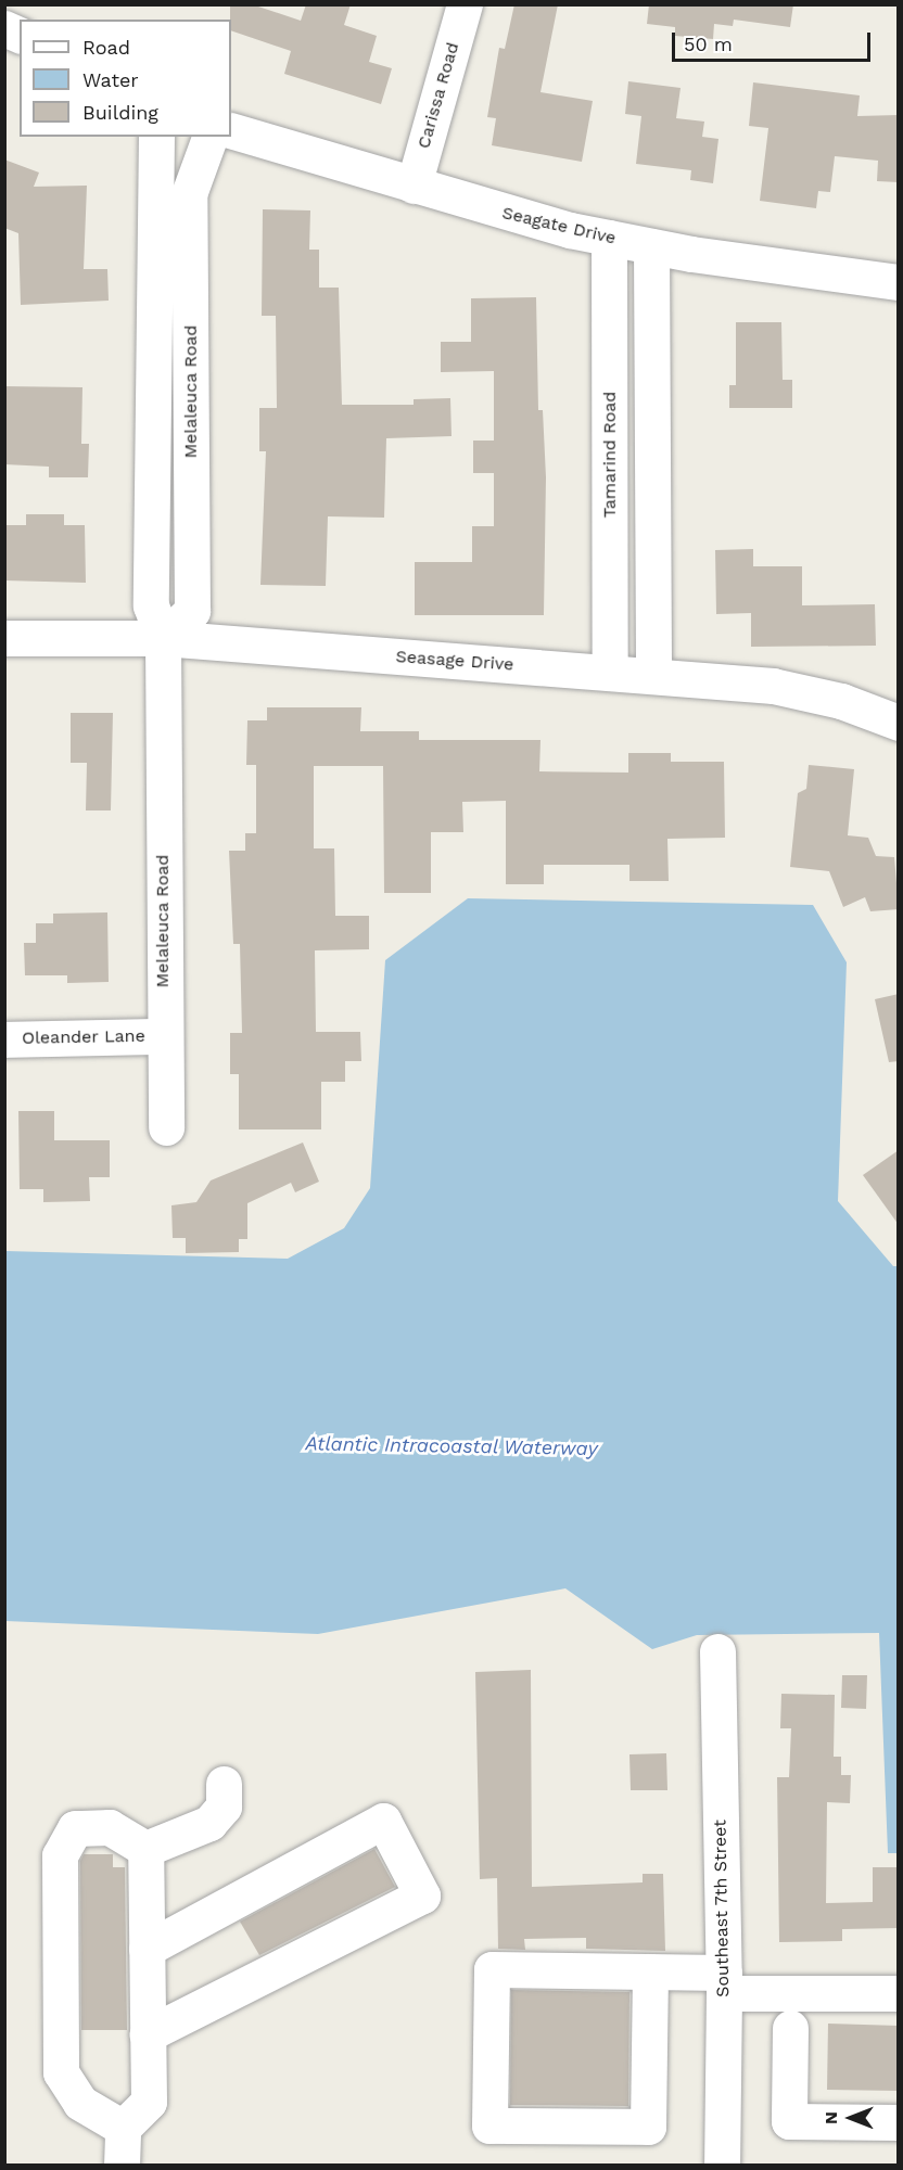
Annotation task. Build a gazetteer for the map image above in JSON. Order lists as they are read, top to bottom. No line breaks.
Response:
{"streets":{"street":["Carissa Road","Seagate Drive","Melaleuca Road","Tamarind Road","Seasage Drive","Oleander Lane","Southeast 7th Street"]},"crossings":[["Carissa Road","Seagate Drive"],["Seagate Drive","Tamarind Road"],["Melaleuca Road","Seasage Drive"],["Melaleuca Road","Oleander Lane"],["Tamarind Road","Seasage Drive"]],"water":["Atlantic Intracoastal Waterway"],"legend":["Road","Water","Building"],"scale_bar":"50 m","north":"left"}
